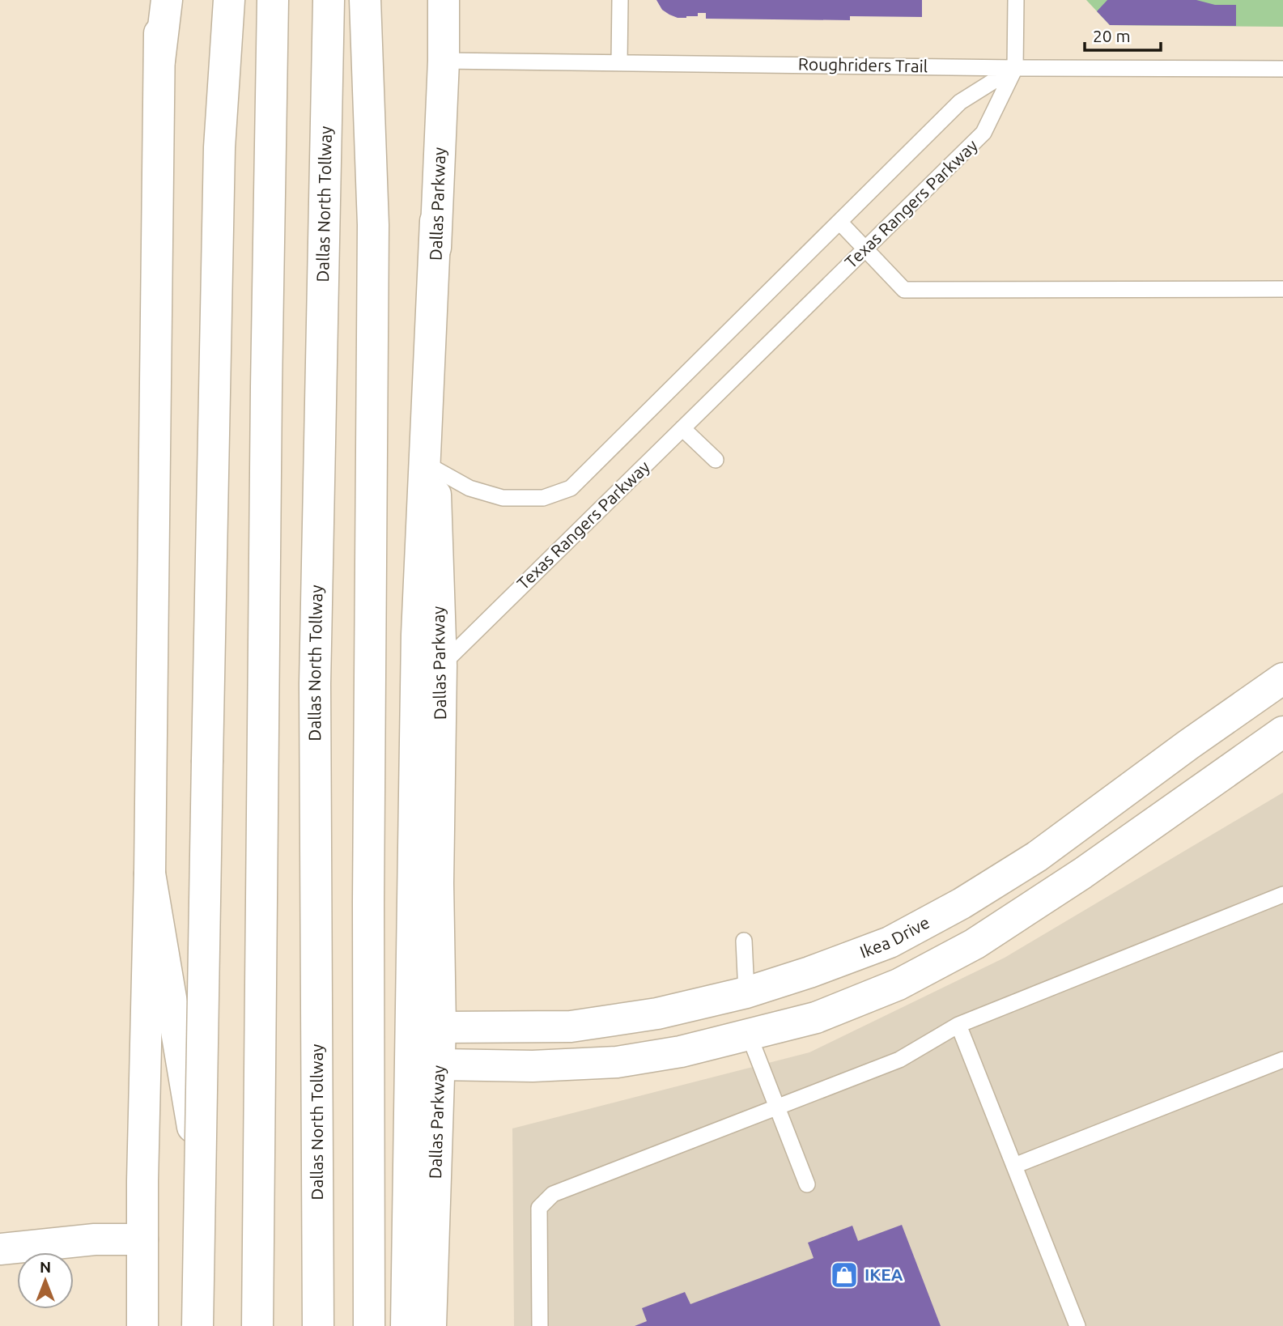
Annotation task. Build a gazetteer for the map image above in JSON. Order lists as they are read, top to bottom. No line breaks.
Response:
{"streets":{"main road":["Dallas North Tollway","Dallas Parkway","Ikea Drive"],"lane":["Roughriders Trail","Texas Rangers Parkway"]},"crossings":[["Roughriders Trail","Dallas Parkway"],["Roughriders Trail","Texas Rangers Parkway"],["Dallas Parkway","Texas Rangers Parkway"],["Dallas Parkway","Ikea Drive"]],"places":{"shop":["IKEA"]},"scale_bar":"20 m","north":"top"}
